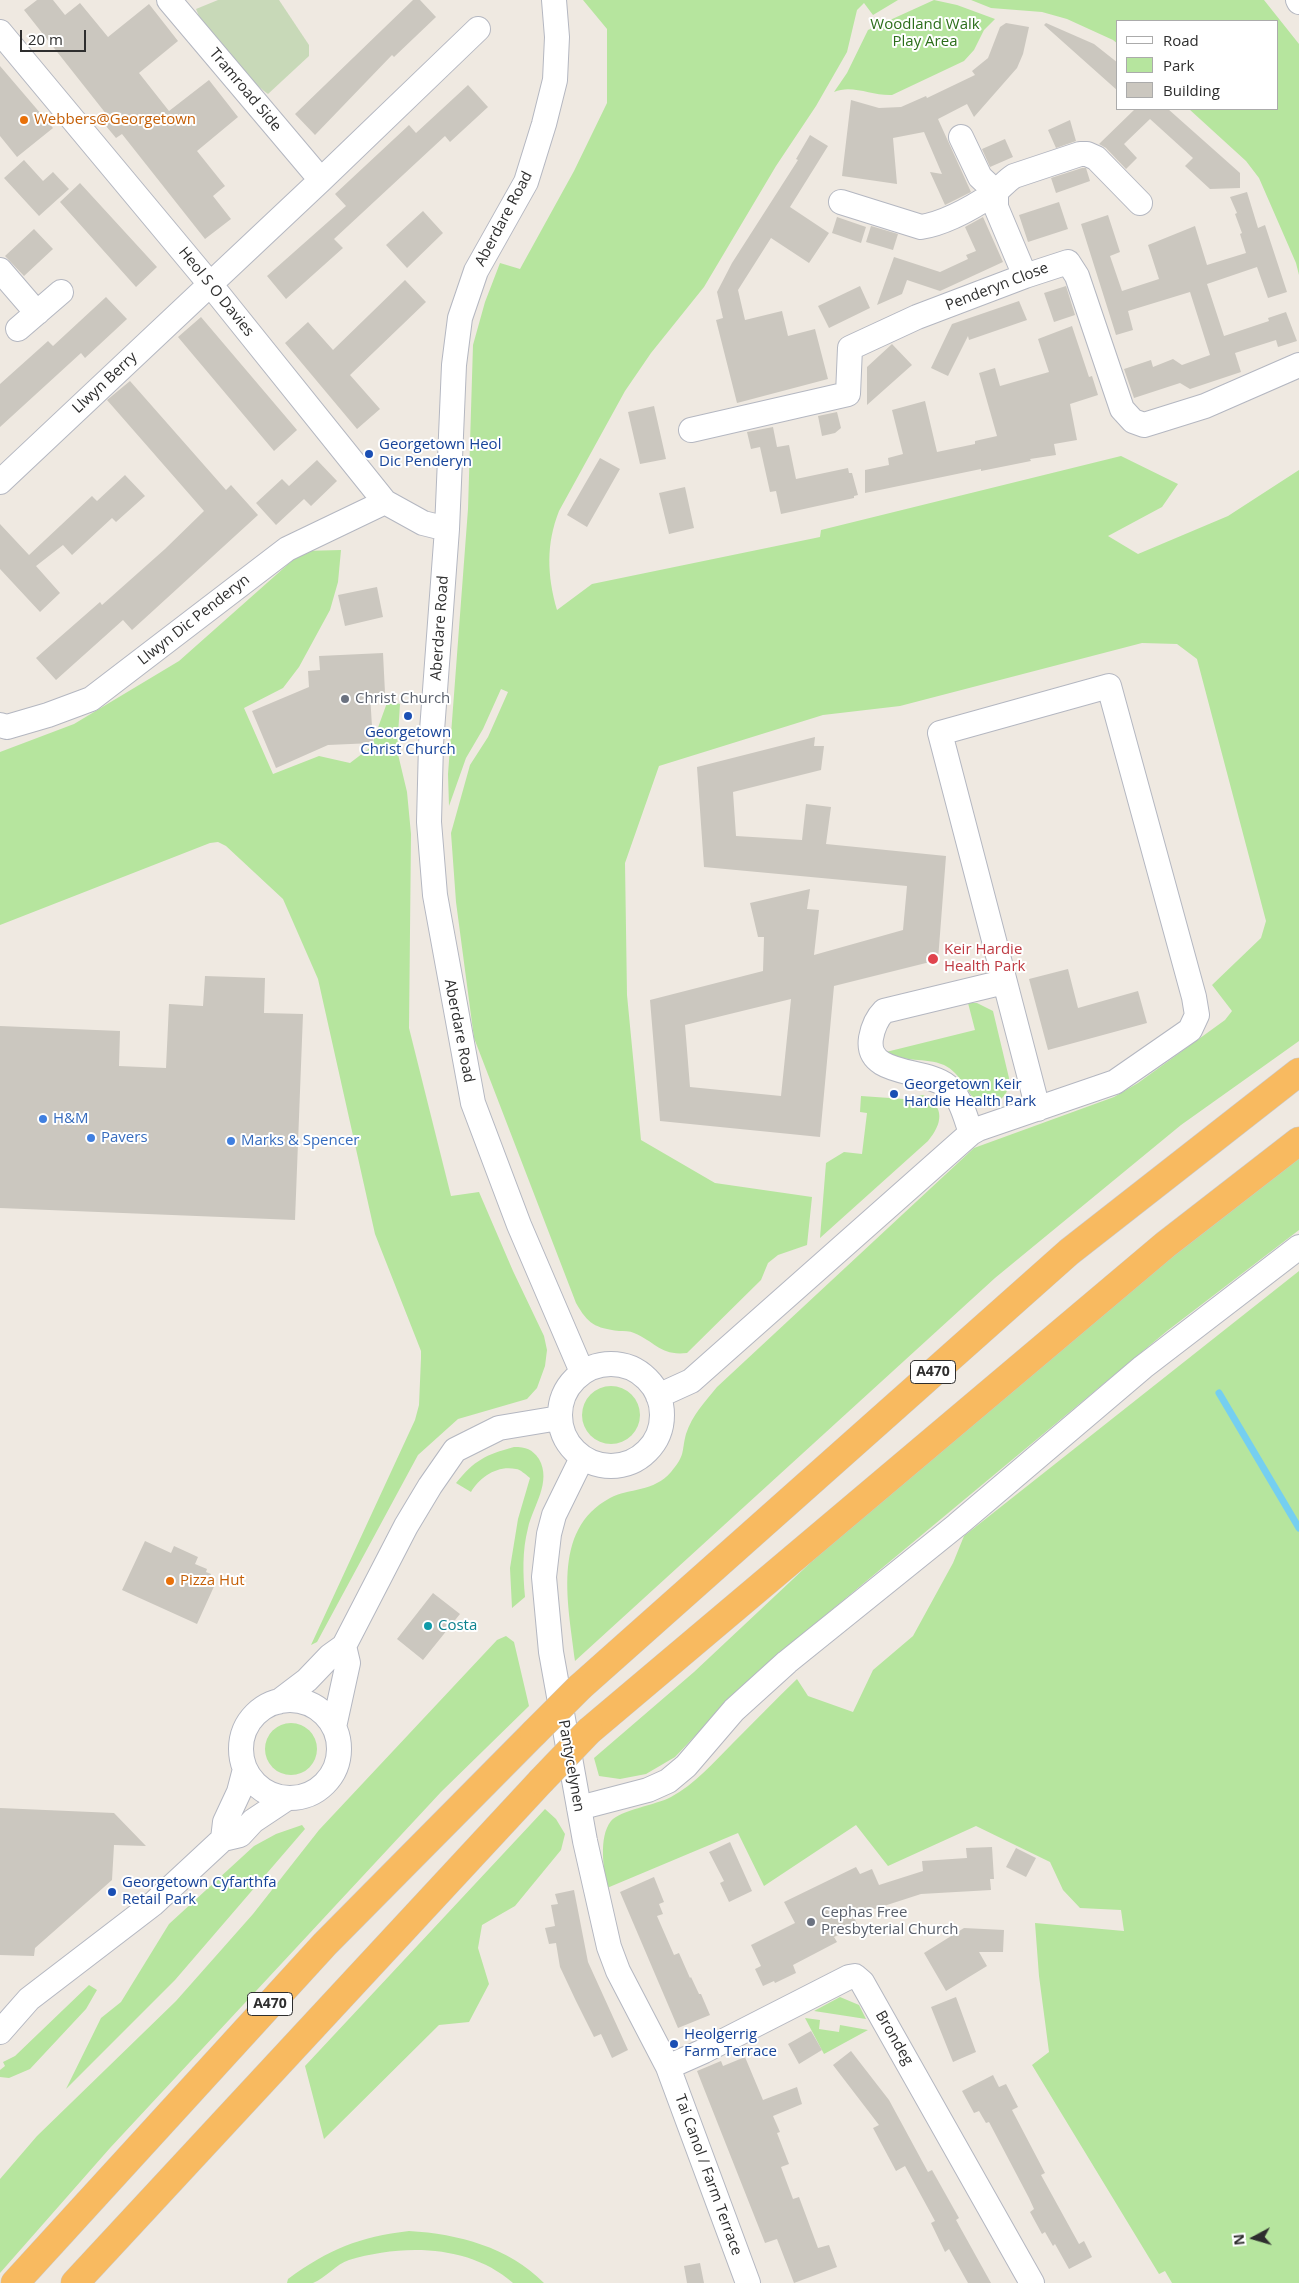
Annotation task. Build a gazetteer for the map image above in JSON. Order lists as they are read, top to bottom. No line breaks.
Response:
{"streets":{"highway":["A470"],"street":["Tramroad Side","Aberdare Road","Penderyn Close","Heol S O Davies","Llwyn Berry","Llwyn Dic Penderyn","Pantycelynen","Brondeg","Tai Canol / Farm Terrace"]},"crossings":[["Tramroad Side","Llwyn Berry"],["Aberdare Road","Heol S O Davies"],["Aberdare Road","Pantycelynen"],["Heol S O Davies","Llwyn Berry"],["Heol S O Davies","Llwyn Dic Penderyn"],["Pantycelynen","Brondeg"],["Pantycelynen","Tai Canol / Farm Terrace"],["Brondeg","Tai Canol / Farm Terrace"]],"parks":["Woodland Walk Play Area"],"places":["Webbers@Georgetown","Georgetown Heol Dic Penderyn","Christ Church","Georgetown Christ Church","Keir Hardie Health Park","Georgetown Keir Hardie Health Park","H&M","Pavers","Marks & Spencer","Pizza Hut","Costa","Georgetown Cyfarthfa Retail Park","Cephas Free Presbyterial Church","Heolgerrig Farm Terrace"],"legend":["Road","Park","Building"],"scale_bar":"20 m","north":"left"}
